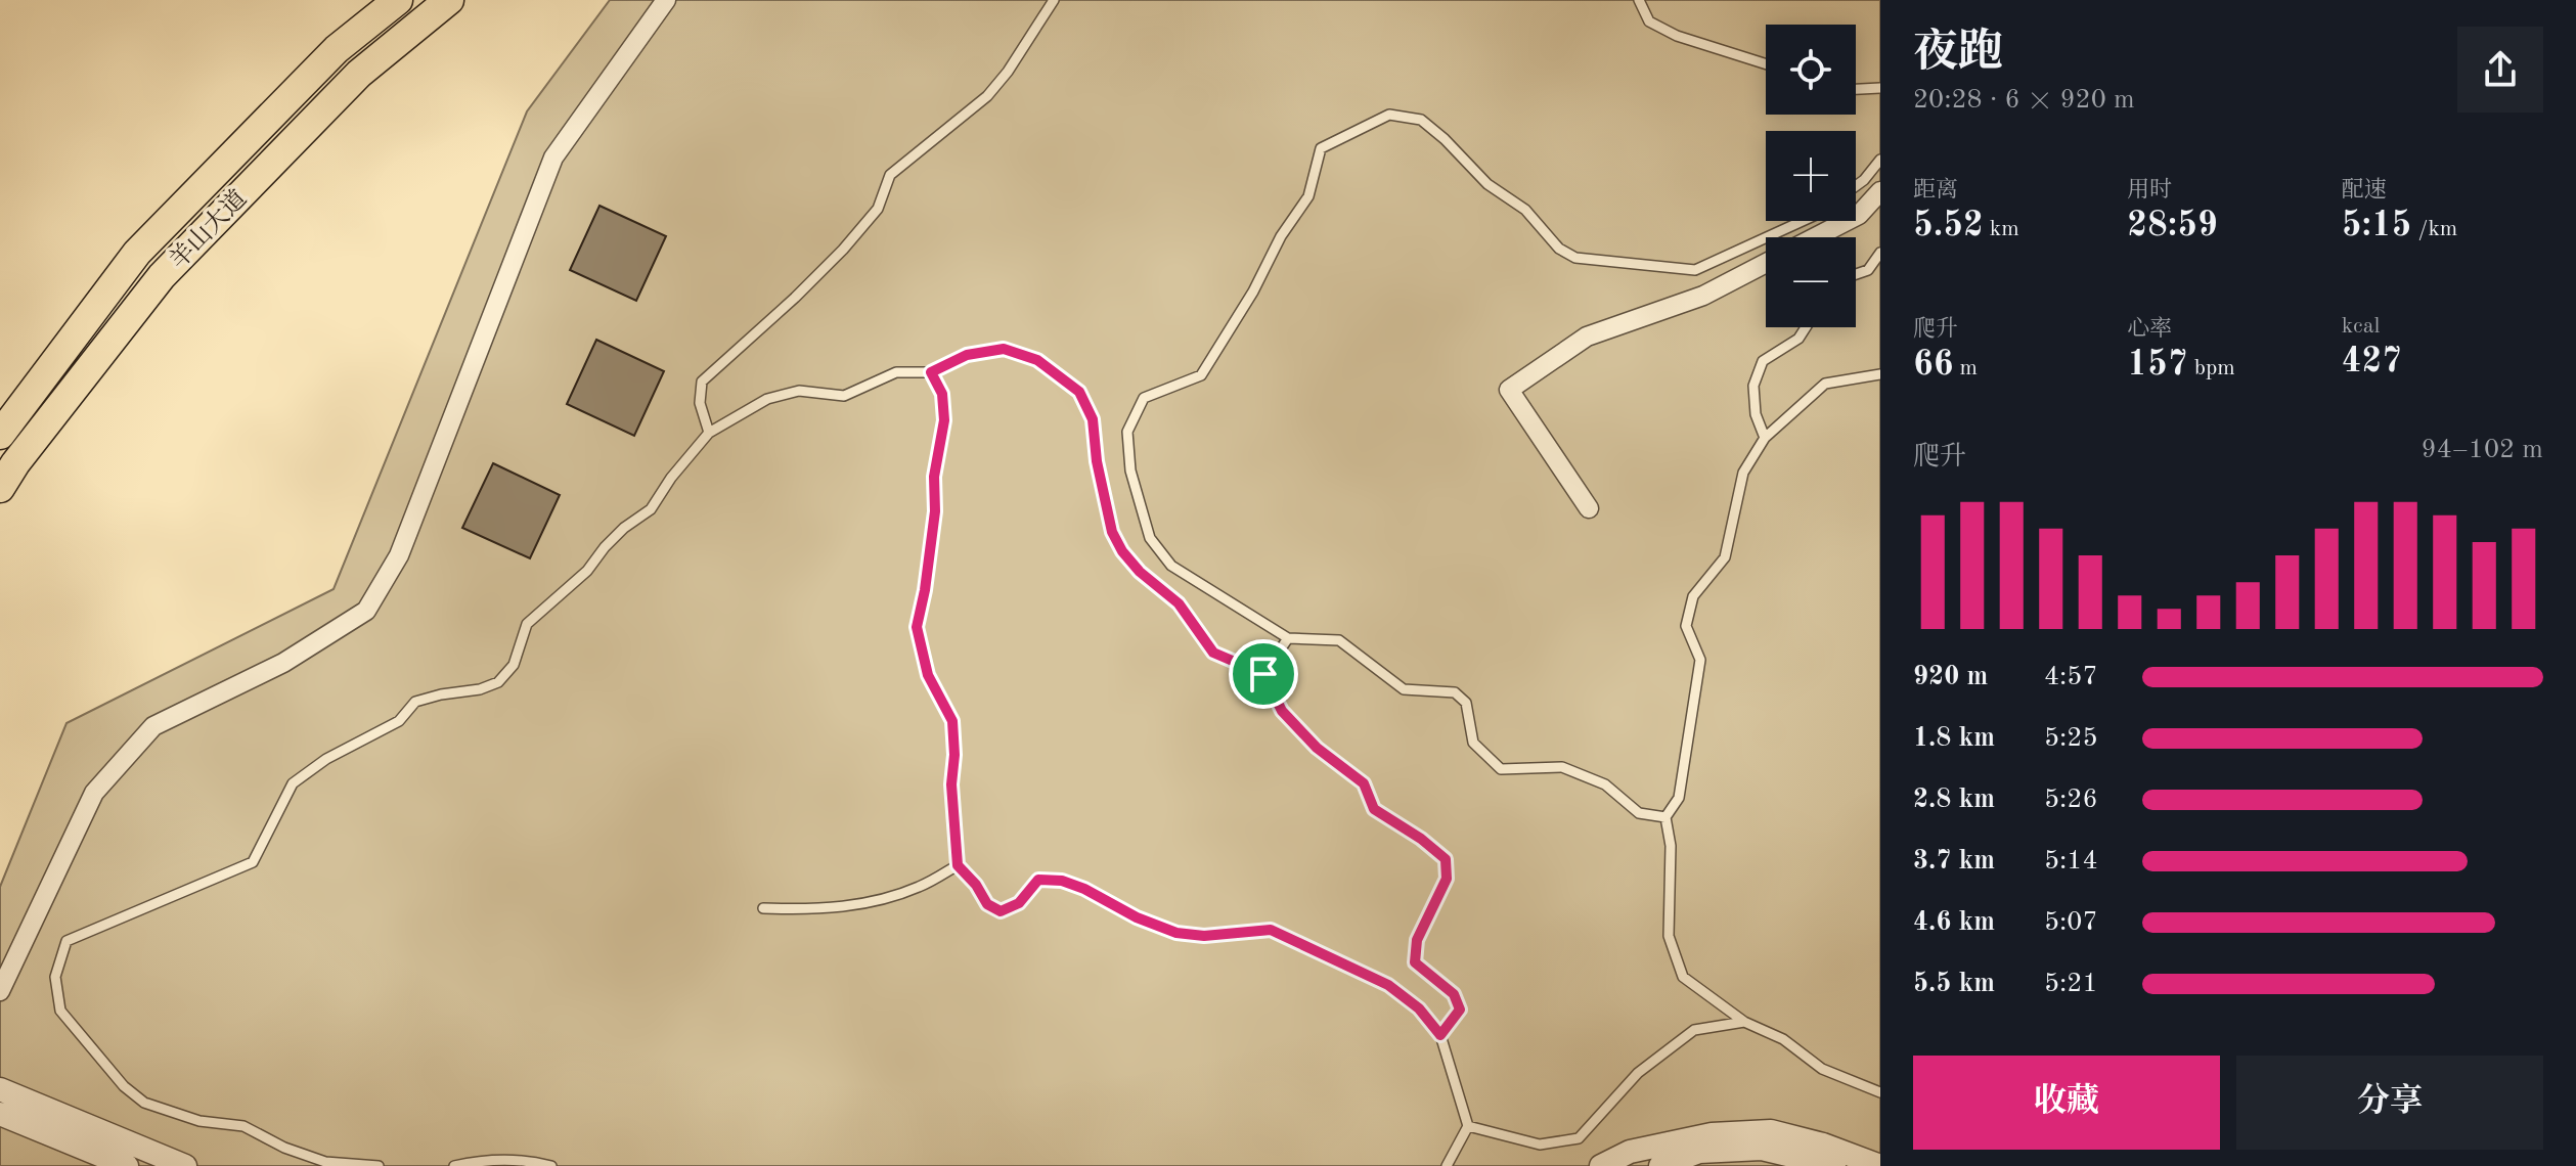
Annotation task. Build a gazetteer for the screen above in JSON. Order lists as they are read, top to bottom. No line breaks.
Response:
{"streets":{"main road":["羊山大道"]},"page":{"heading":["夜跑","20:28 · 6 × 920 m"],"map_buttons":["+","−"],"stats":[["距离","5.52 km"],["用时","28:59"],["配速","5:15 /km"],["爬升","66 m"],["心率","157 bpm"],["kcal","427"]],"chart":["爬升","94–102 m"],"list":[{"name":"920 m","note":"4:57"},{"name":"1.8 km","note":"5:25"},{"name":"2.8 km","note":"5:26"},{"name":"3.7 km","note":"5:14"},{"name":"4.6 km","note":"5:07"},{"name":"5.5 km","note":"5:21"}],"buttons":["收藏","分享"]}}
